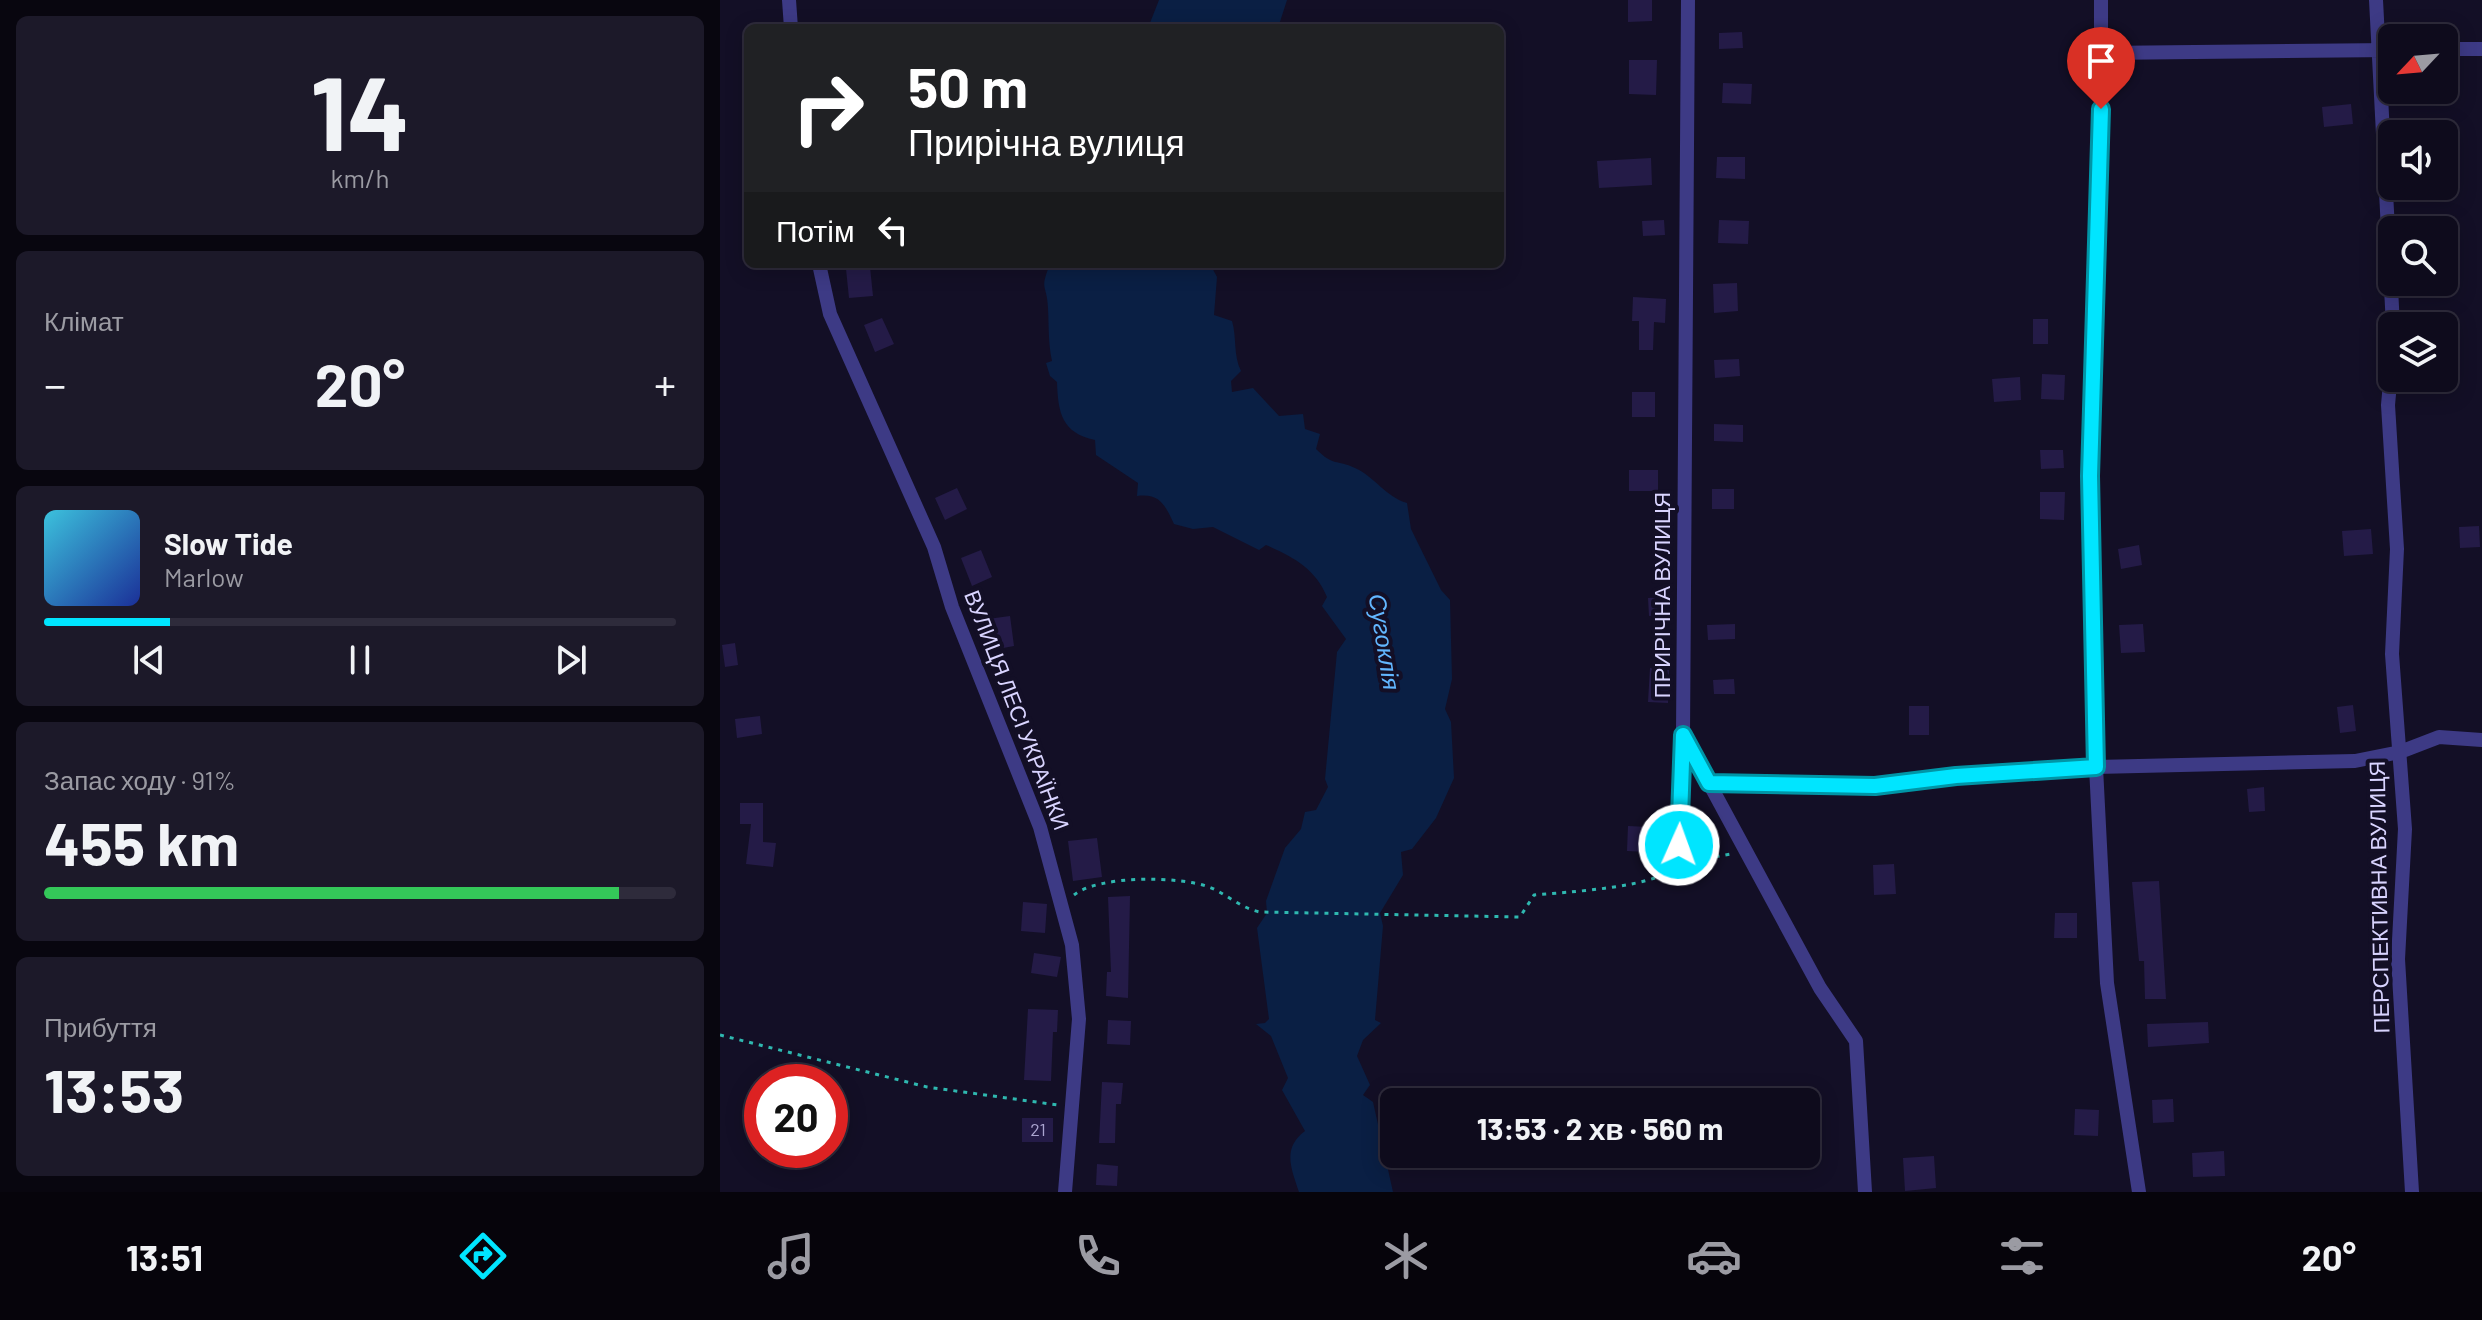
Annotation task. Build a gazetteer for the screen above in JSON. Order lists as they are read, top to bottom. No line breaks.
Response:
{"streets":{"street":["ПРИРІЧНА ВУЛИЦЯ","ВУЛИЦЯ ЛЕСІ УКРАЇНКИ","ПЕРСПЕКТИВНА ВУЛИЦЯ"]},"water":["Сугоклія"],"house_numbers":["21"],"north":"bottom left","page":{"tile":[["14","km/h"],"Клімат",["Запас ходу · 91%","455 km"],["Прибуття","13:53"]],"turn":["50 m","Прирічна вулиця"],"then":"Потім","heat":["−","20°","+"],"song":["Slow Tide","Marlow"],"limit":"20","trip":"13:53 · 2 хв · 560 m","tabs":["13:51","20°"]}}
